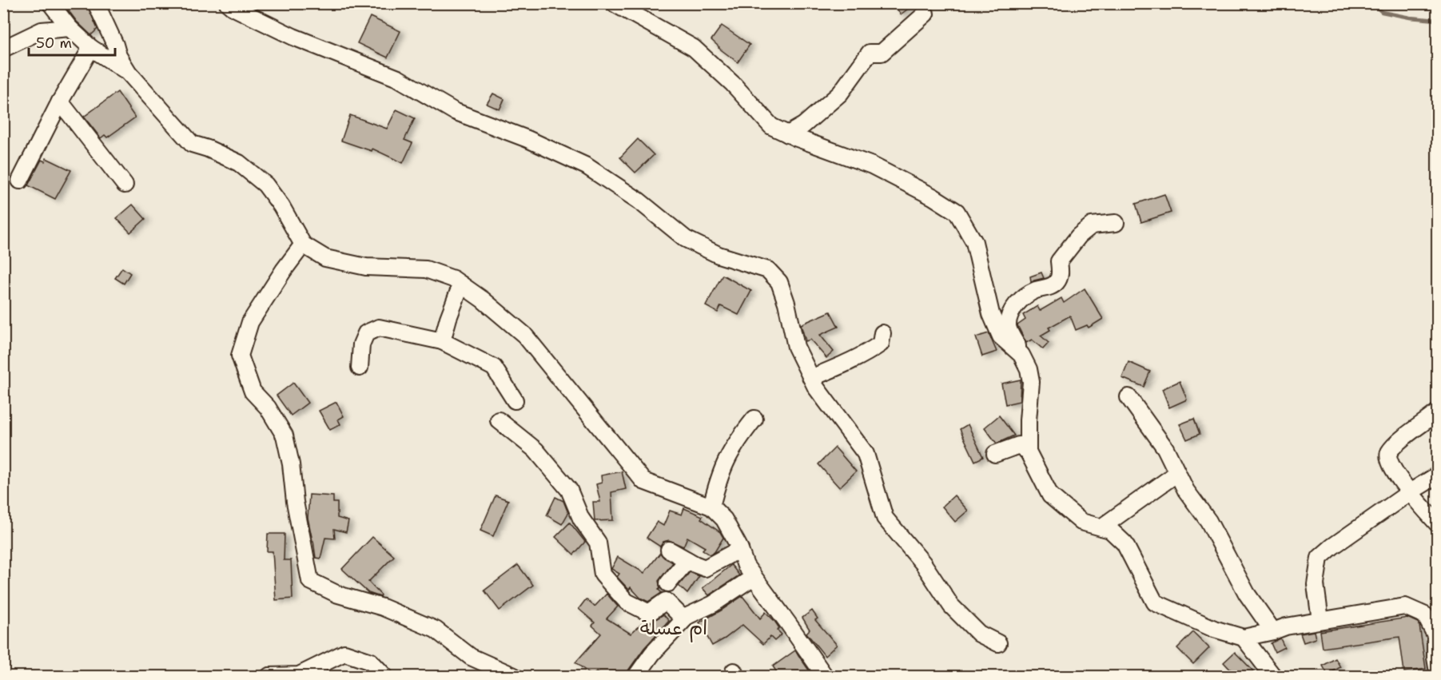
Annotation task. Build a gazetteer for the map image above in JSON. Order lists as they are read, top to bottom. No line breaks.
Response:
{"districts":["ام عسلة"],"scale_bar":"50 m"}
